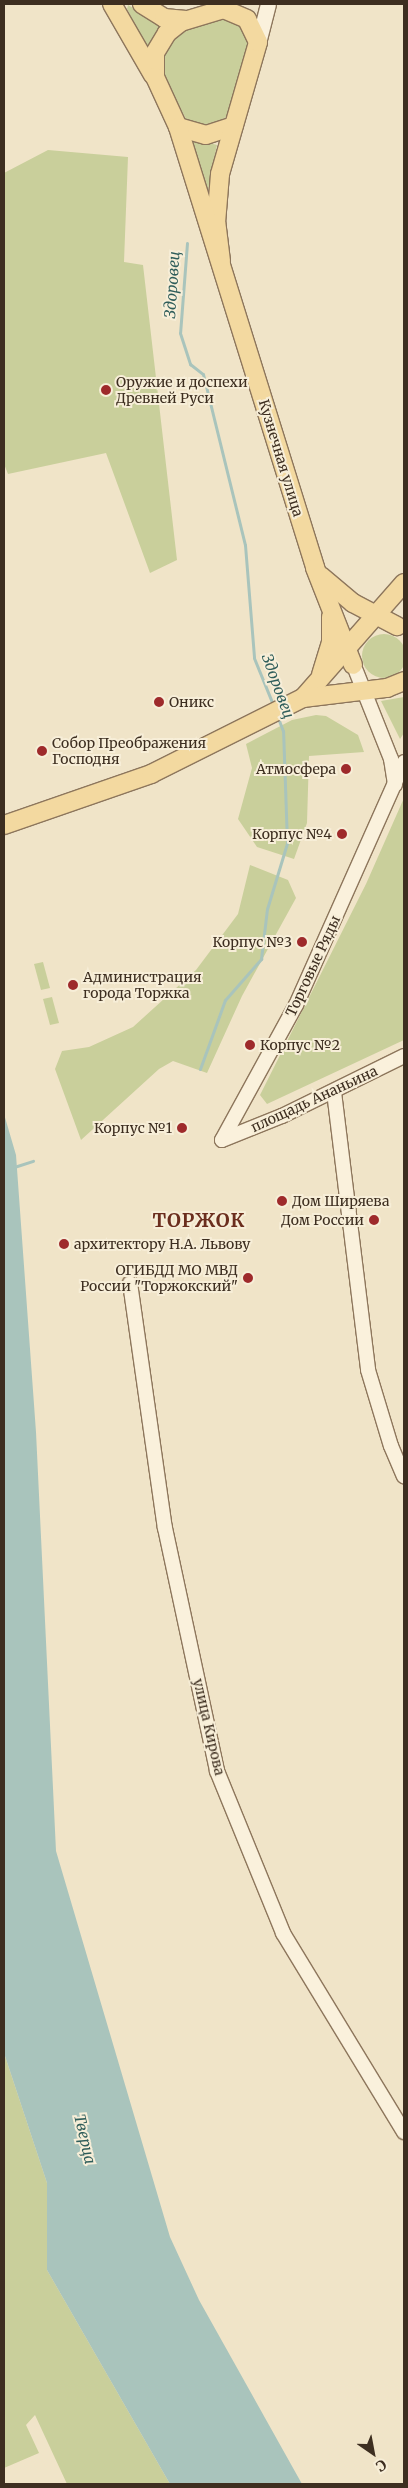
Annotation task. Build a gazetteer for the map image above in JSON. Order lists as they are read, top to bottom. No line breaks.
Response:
{"streets":{"main road":["Кузнечная улица"],"street":["Торговые Ряды","площадь Ананьина","улица Кирова"]},"crossings":[["Торговые Ряды","площадь Ананьина"]],"districts":["ТОРЖОК"],"water":["Здоровец","Тверца"],"places":["Оружие и доспехи Древней Руси","Оникс","Собор Преображения Господня","Атмосфера","Корпус №4","Корпус №3","Администрация города Торжка","Корпус №2","Корпус №1","Дом Ширяева","Дом России","архитектору Н.А. Львову","ОГИБДД МО МВД России \"Торжокский\""],"north":"bottom right"}
